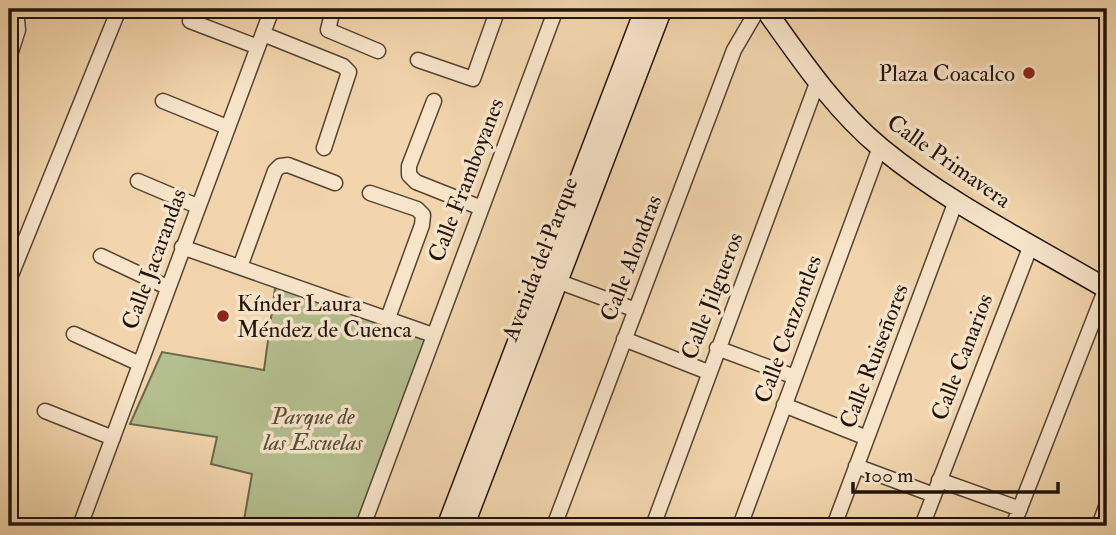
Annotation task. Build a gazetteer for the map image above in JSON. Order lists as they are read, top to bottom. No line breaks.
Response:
{"streets":{"street":["Calle Primavera","Calle Framboyanes","Calle Alondras","Calle Jacarandas","Avenida del Parque","Calle Jilgueros","Calle Cenzontles","Calle Ruiseñores","Calle Canarios"]},"crossings":[["Calle Primavera","Calle Jilgueros"],["Calle Primavera","Calle Cenzontles"],["Calle Primavera","Calle Ruiseñores"],["Calle Primavera","Calle Canarios"]],"parks":["Parque de las Escuelas"],"places":["Plaza Coacalco","Kínder Laura Méndez de Cuenca"],"scale_bar":"100 m"}
